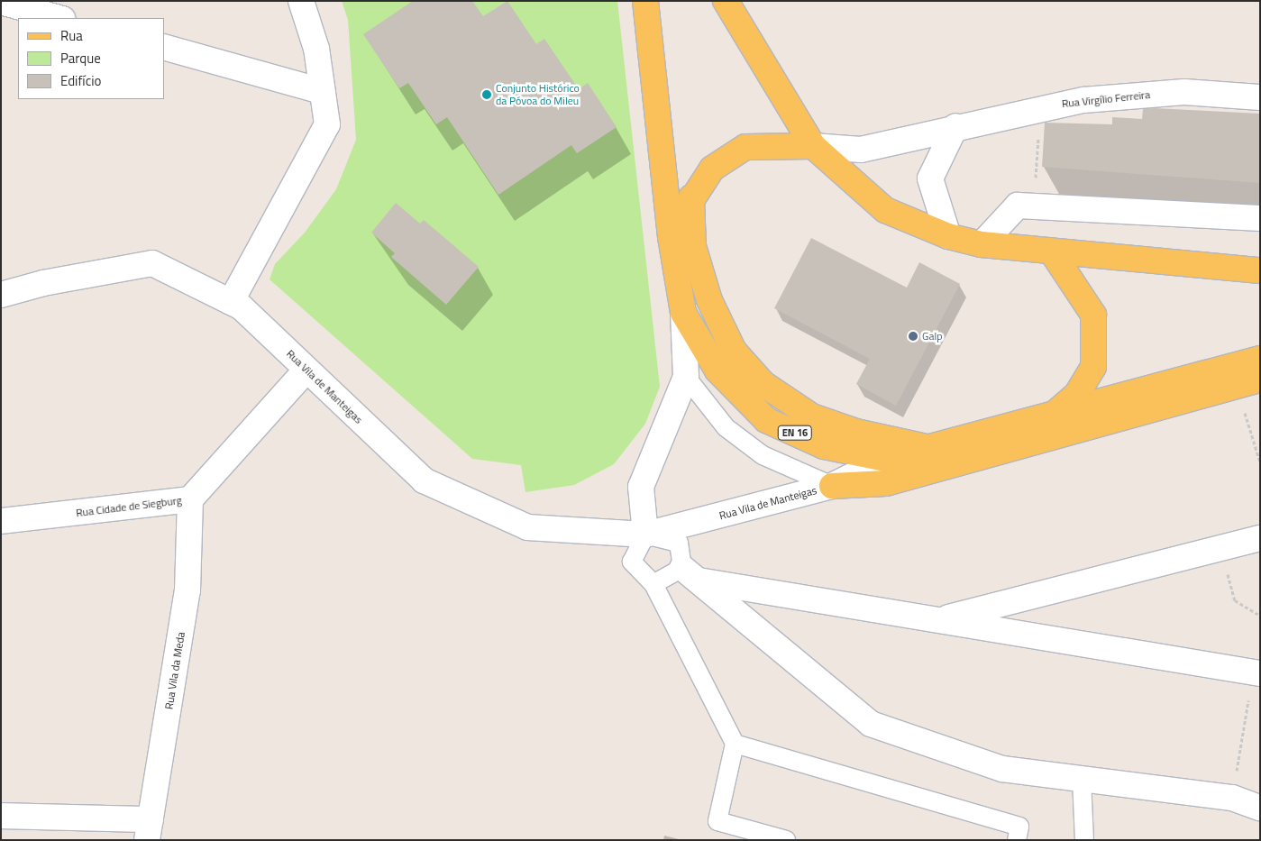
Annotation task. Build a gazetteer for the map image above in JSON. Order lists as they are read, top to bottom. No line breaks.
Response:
{"streets":{"main road":["EN 16"],"street":["Rua Virgílio Ferreira","Rua Vila de Manteigas","Rua Cidade de Siegburg","Rua Vila da Meda"]},"crossings":[["Rua Vila de Manteigas","EN 16"],["Rua Vila de Manteigas","Rua Cidade de Siegburg"],["Rua Cidade de Siegburg","Rua Vila da Meda"]],"places":["Conjunto Histórico da Póvoa do Mileu","Galp"],"legend":["Rua","Parque","Edifício"]}
